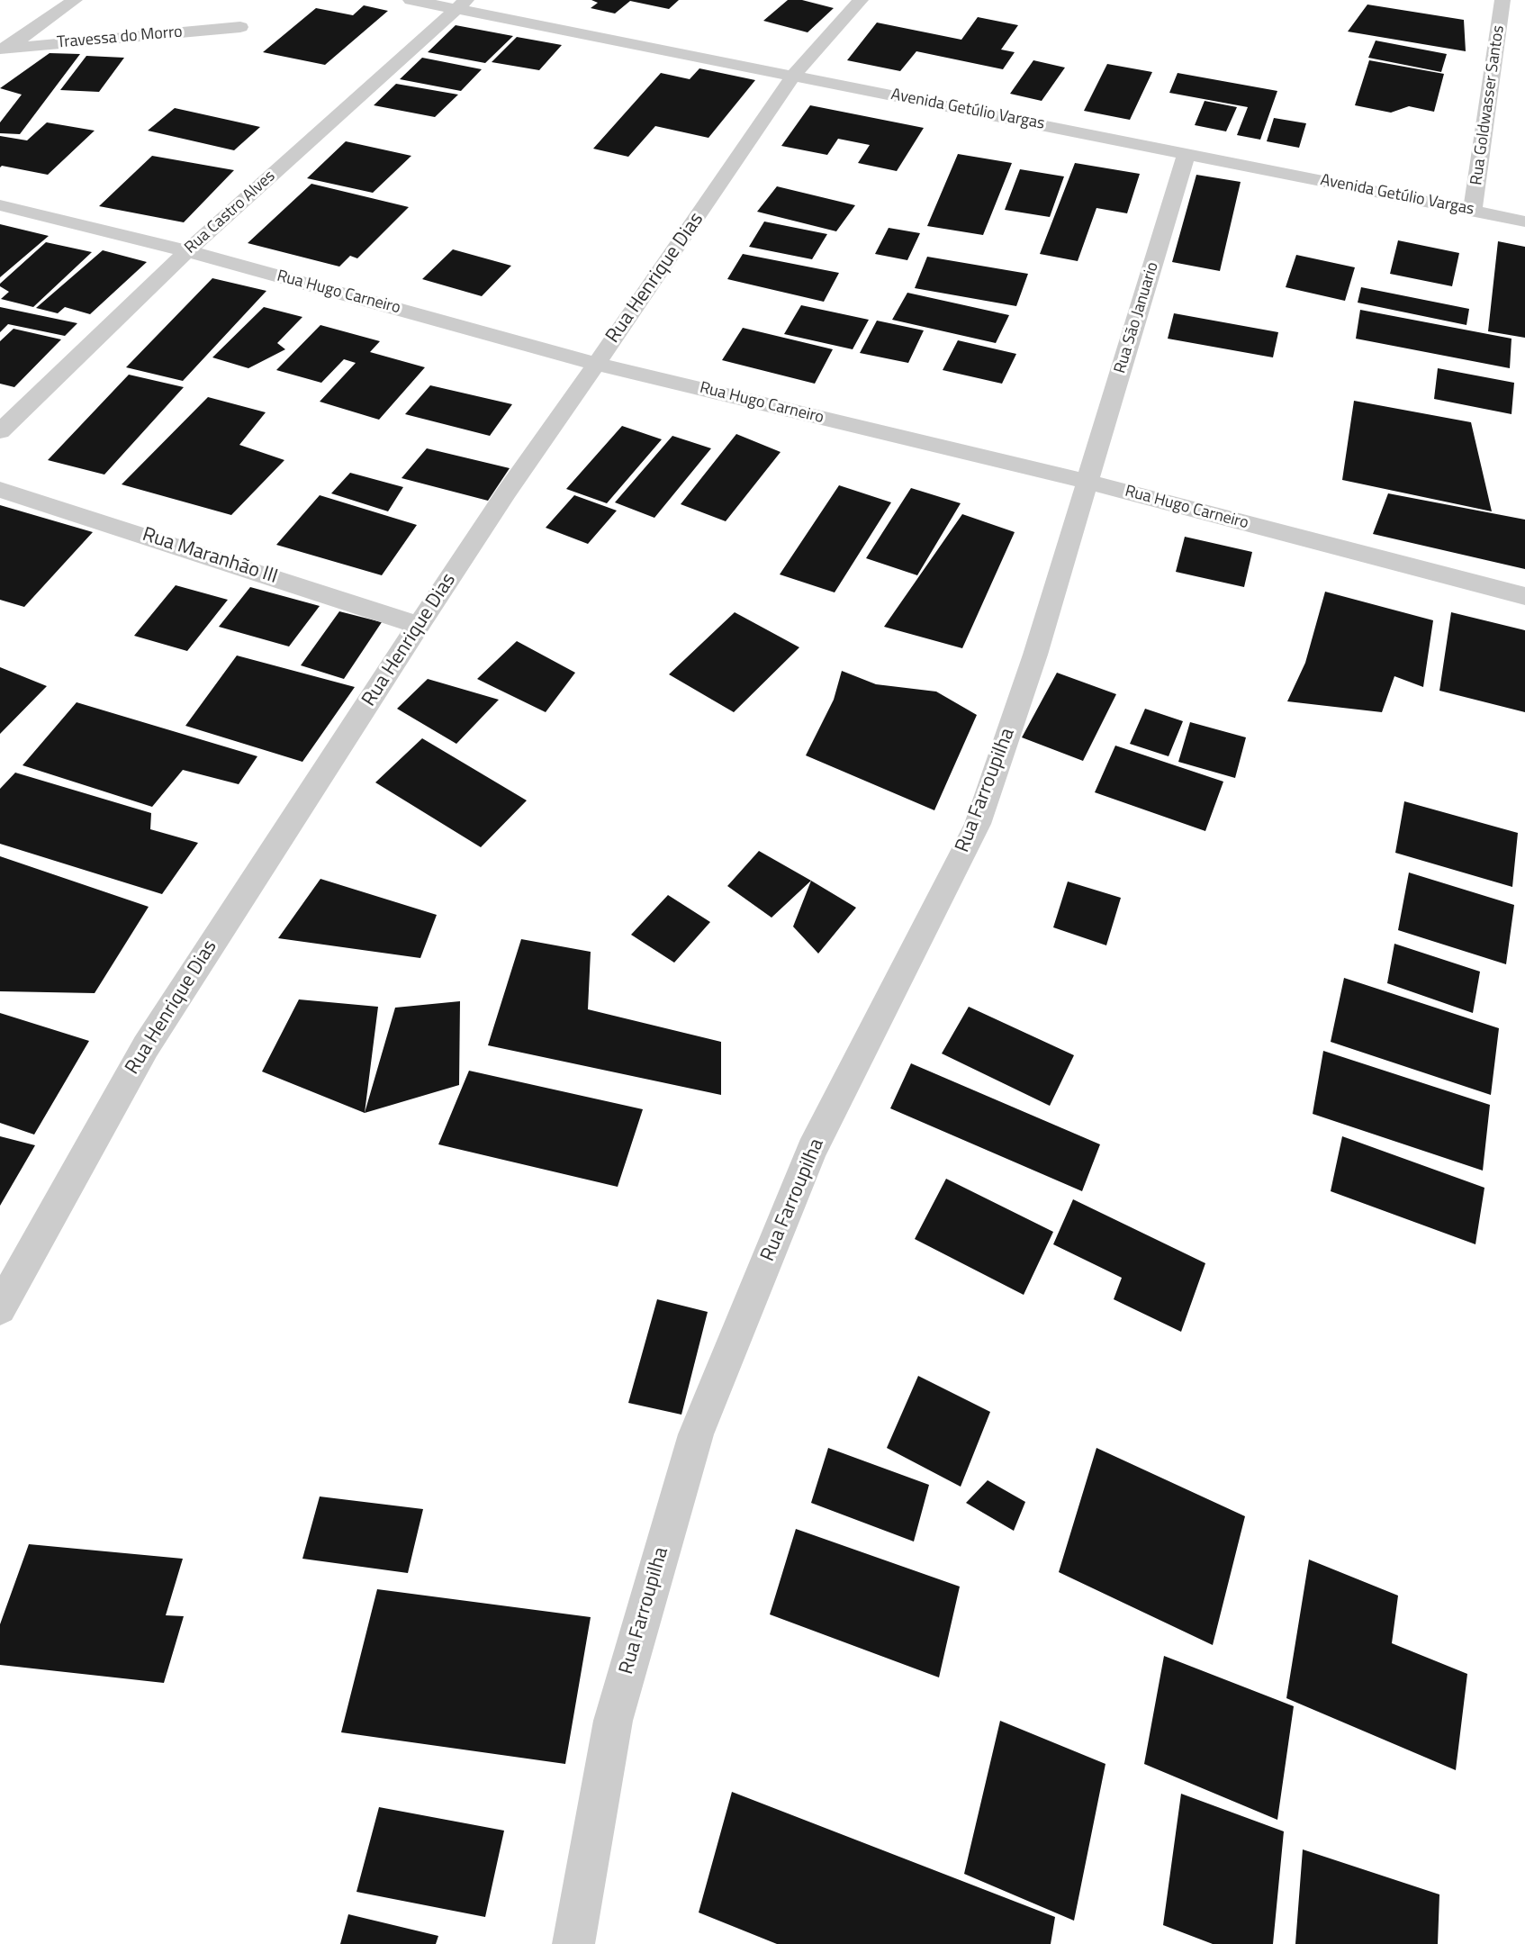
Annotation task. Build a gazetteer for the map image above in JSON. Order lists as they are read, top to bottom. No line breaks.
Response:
{"streets":{"street":["Travessa do Morro","Rua Goldwasser Santos","Avenida Getúlio Vargas","Rua Castro Alves","Rua Henrique Dias","Rua Hugo Carneiro","Rua São Januario","Rua Maranhão III","Rua Farroupilha"]},"crossings":[["Rua Goldwasser Santos","Avenida Getúlio Vargas"],["Avenida Getúlio Vargas","Rua Castro Alves"],["Avenida Getúlio Vargas","Rua Henrique Dias"],["Avenida Getúlio Vargas","Rua São Januario"],["Rua Castro Alves","Rua Hugo Carneiro"],["Rua Henrique Dias","Rua Hugo Carneiro"],["Rua Henrique Dias","Rua Maranhão III"],["Rua Hugo Carneiro","Rua São Januario"],["Rua Hugo Carneiro","Rua Farroupilha"],["Rua São Januario","Rua Farroupilha"]]}
